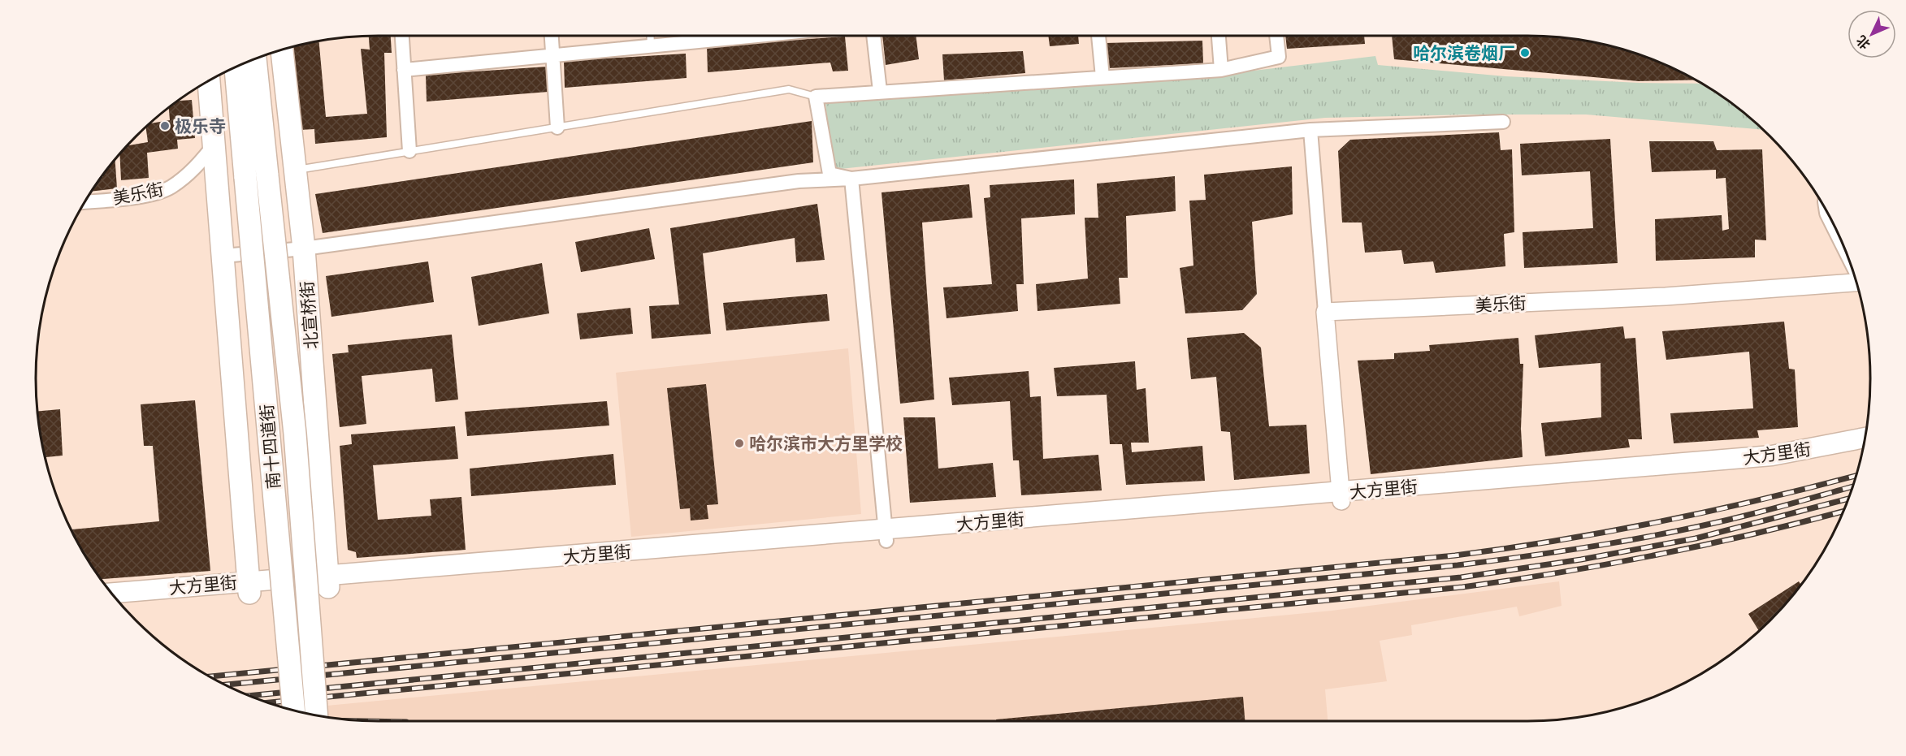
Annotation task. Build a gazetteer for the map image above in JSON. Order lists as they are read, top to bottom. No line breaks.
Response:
{"streets":{"main road":["北宣桥街","南十四道街","大方里街"],"street":["美乐街"]},"crossings":[["北宣桥街","大方里街"]],"places":["哈尔滨卷烟厂","极乐寺","哈尔滨市大方里学校"],"north":"bottom left"}
